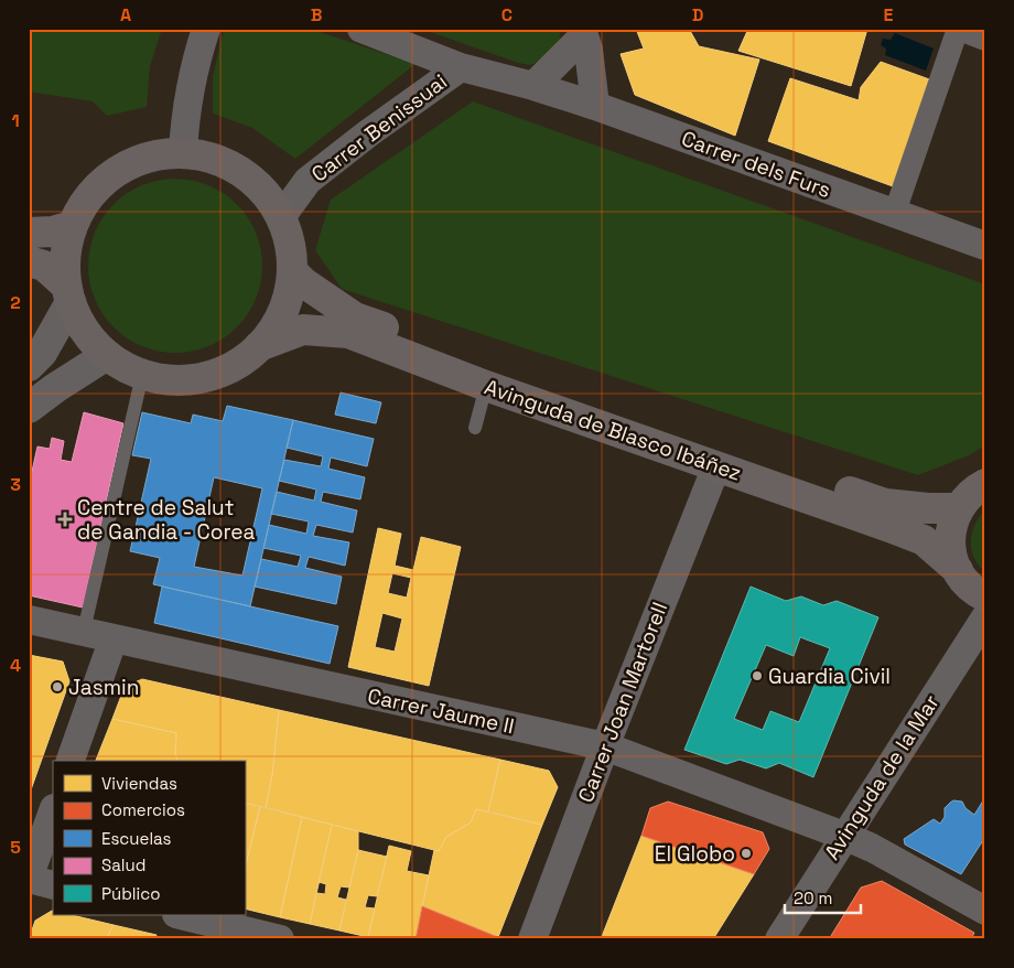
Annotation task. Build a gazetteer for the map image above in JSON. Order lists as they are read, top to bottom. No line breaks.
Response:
{"streets":{"main road":["Avinguda de Blasco Ibáñez"],"street":["Carrer Benissuai","Carrer dels Furs","Carrer Joan Martorell","Carrer Jaume II","Avinguda de la Mar"]},"crossings":[["Avinguda de Blasco Ibáñez","Carrer Joan Martorell"],["Carrer Joan Martorell","Carrer Jaume II"],["Carrer Jaume II","Avinguda de la Mar"]],"places":{"health":["Centre de Salut de Gandia - Corea"],"other":["Guardia Civil","Jasmin","El Globo"]},"legend":["Viviendas","Comercios","Escuelas","Salud","Público"],"scale_bar":"20 m","grid":{"columns":["A","B","C","D","E"],"rows":["1","2","3","4","5"]}}
